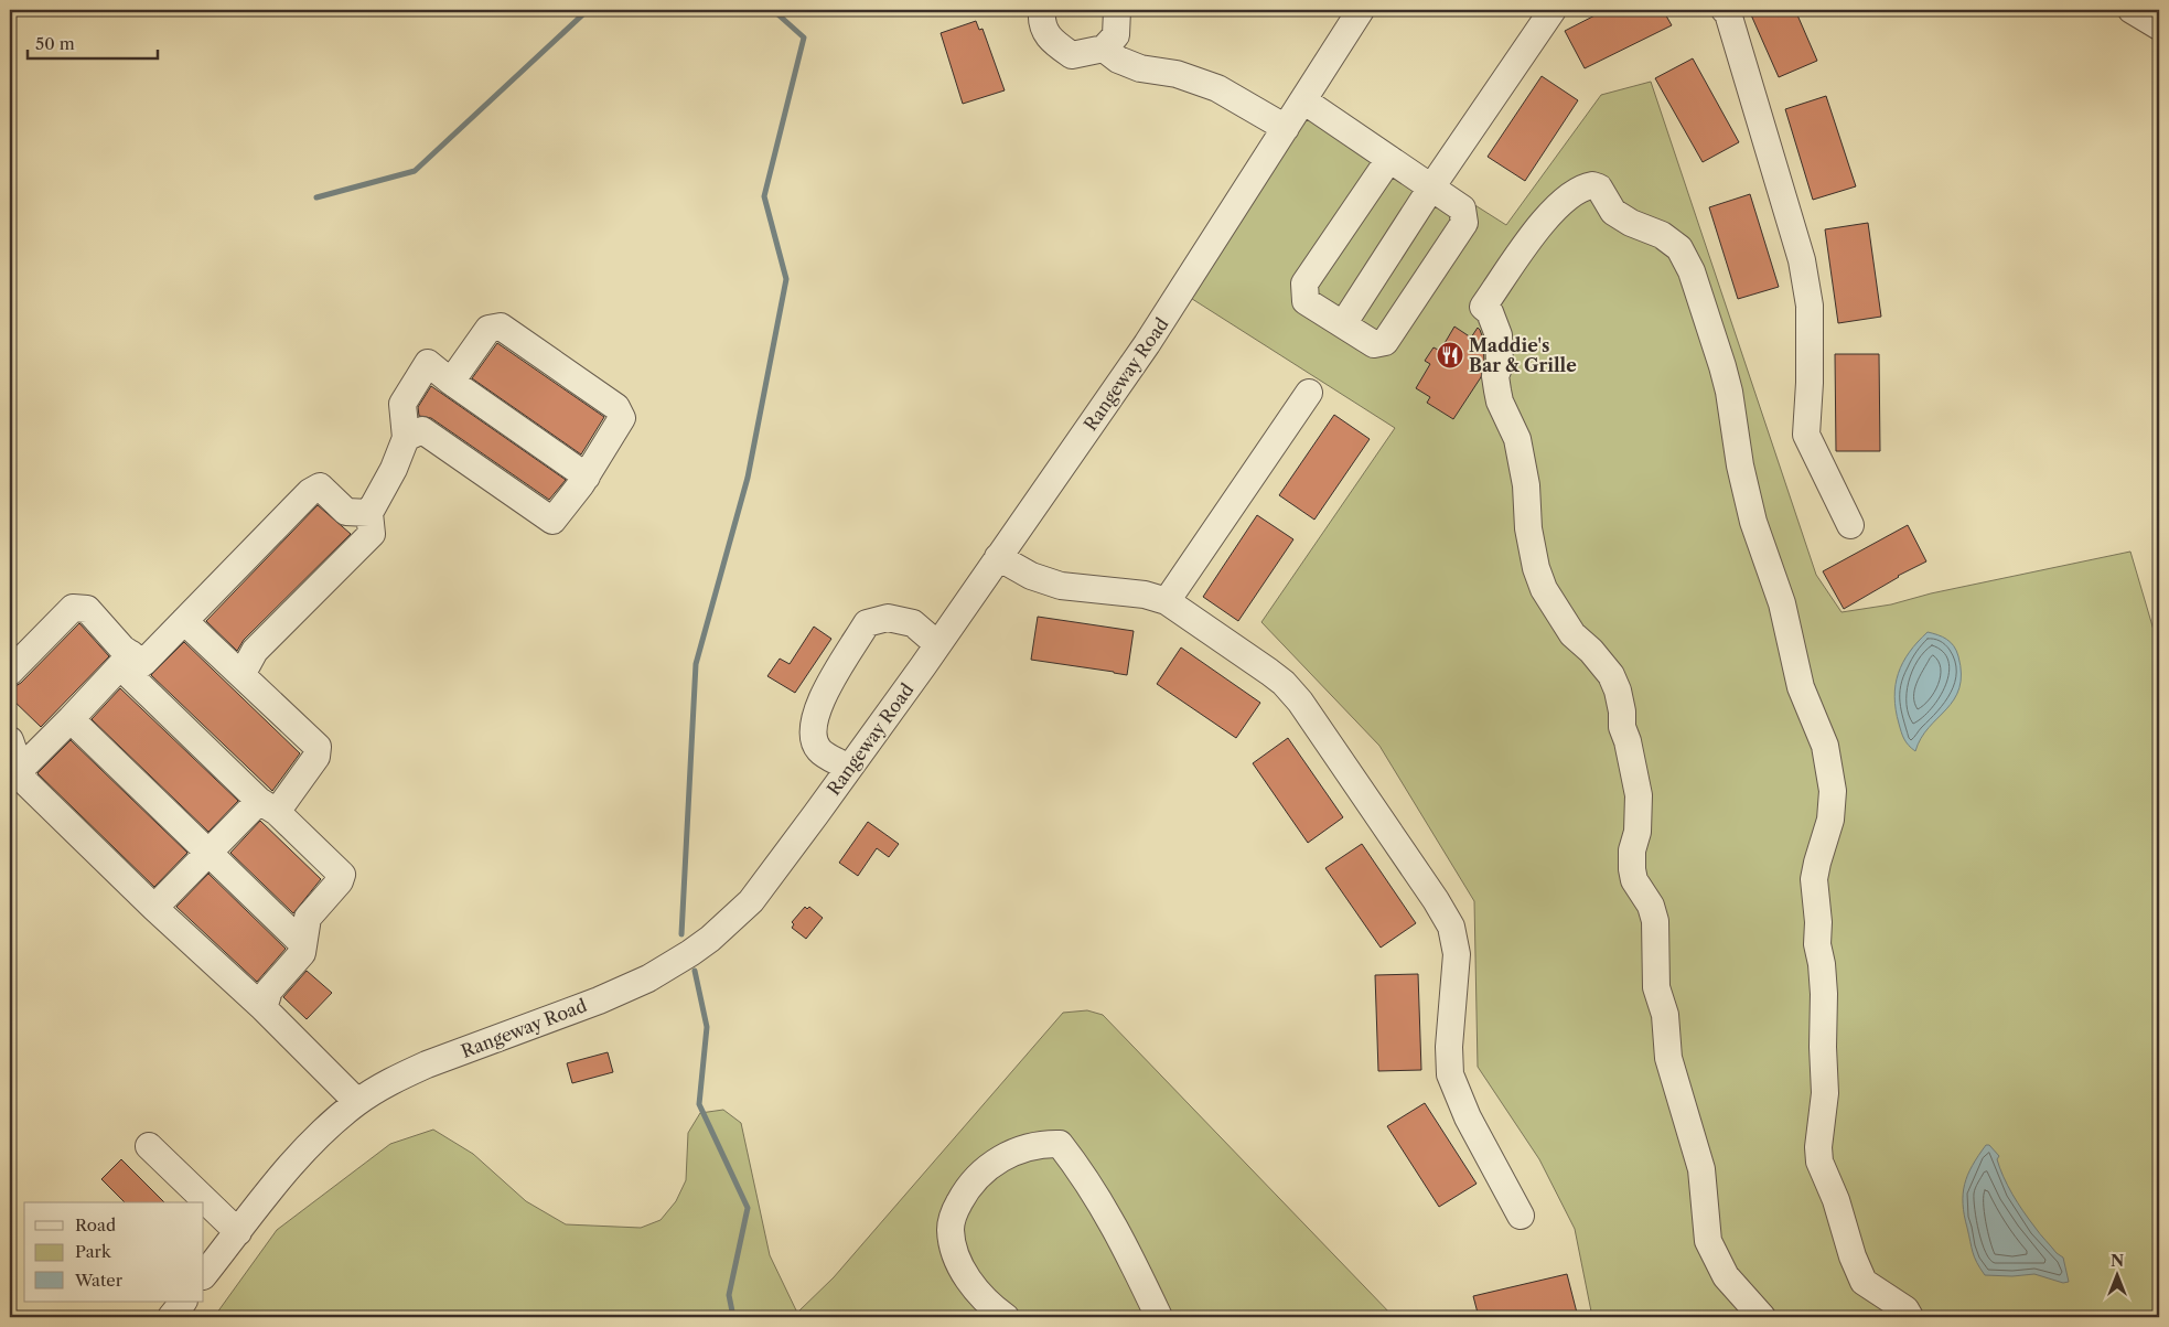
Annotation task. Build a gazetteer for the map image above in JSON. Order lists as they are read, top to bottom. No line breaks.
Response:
{"streets":{"street":["Rangeway Road"]},"places":{"restaurant":["Maddie's Bar & Grille"]},"legend":["Road","Park","Water"],"scale_bar":"50 m","north":"top"}
